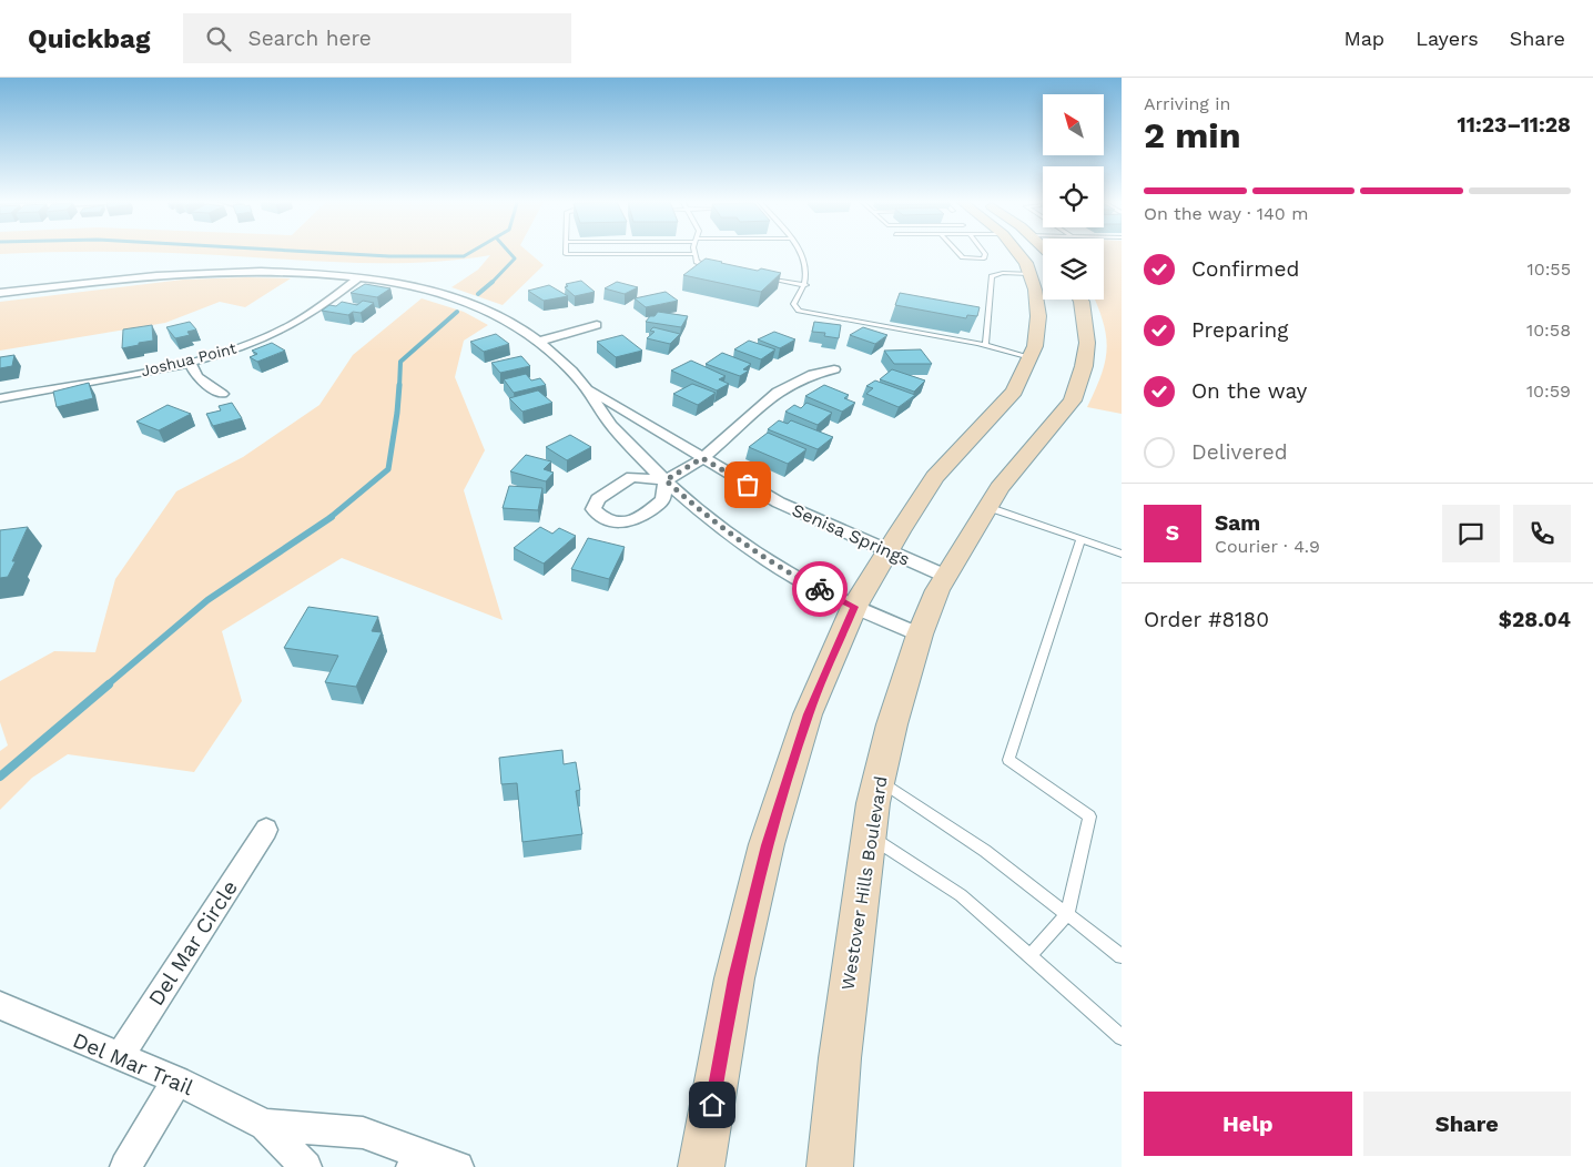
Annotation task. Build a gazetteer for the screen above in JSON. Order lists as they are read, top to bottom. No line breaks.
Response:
{"streets":{"main road":["Westover Hills Boulevard"],"street":["Joshua Point","Senisa Springs","Del Mar Circle","Del Mar Trail"]},"crossings":[["Joshua Point","Senisa Springs"],["Senisa Springs","Westover Hills Boulevard"],["Del Mar Circle","Del Mar Trail"]],"north":"top left","page":{"header":"Quickbag","search":"Search here","nav":["Map","Layers","Share"],"heading":["2 min","Arriving in","11:23–11:28"],"panel":["Sam","Courier · 4.9","Order #8180","$28.04"],"bar":"On the way · 140 m","list":[["Confirmed","10:55"],["Preparing","10:58"],["On the way","10:59"],"Delivered"],"round":"S","buttons":["Help","Share"]}}
